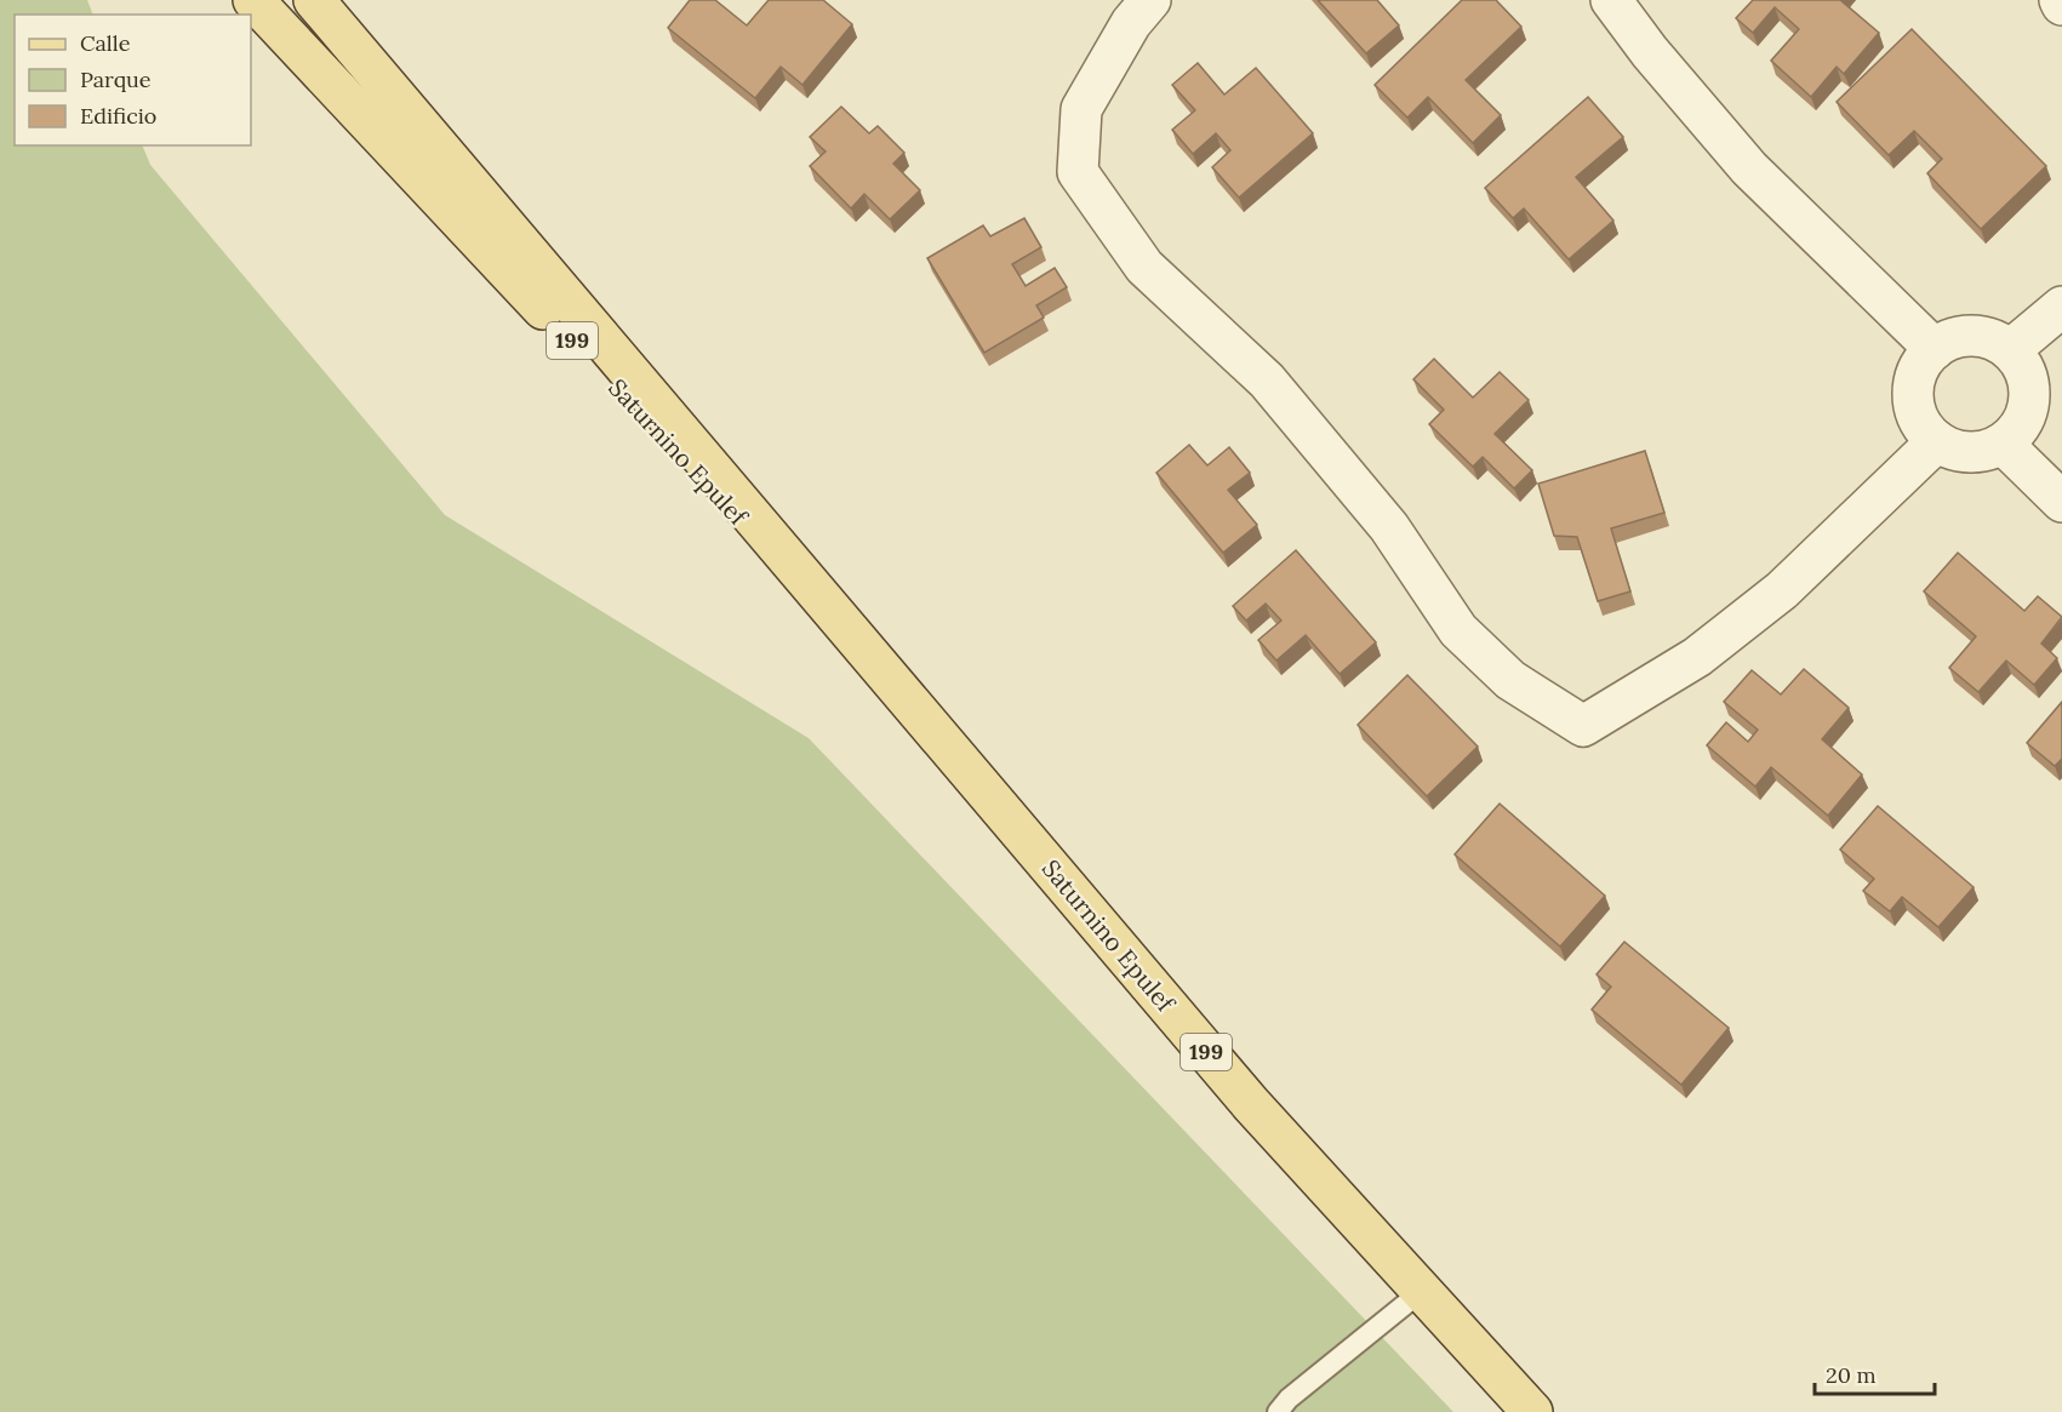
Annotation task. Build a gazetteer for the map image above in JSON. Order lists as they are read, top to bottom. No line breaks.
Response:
{"streets":{"main road":["199","Saturnino Epulef"]},"legend":["Calle","Parque","Edificio"],"scale_bar":"20 m"}
